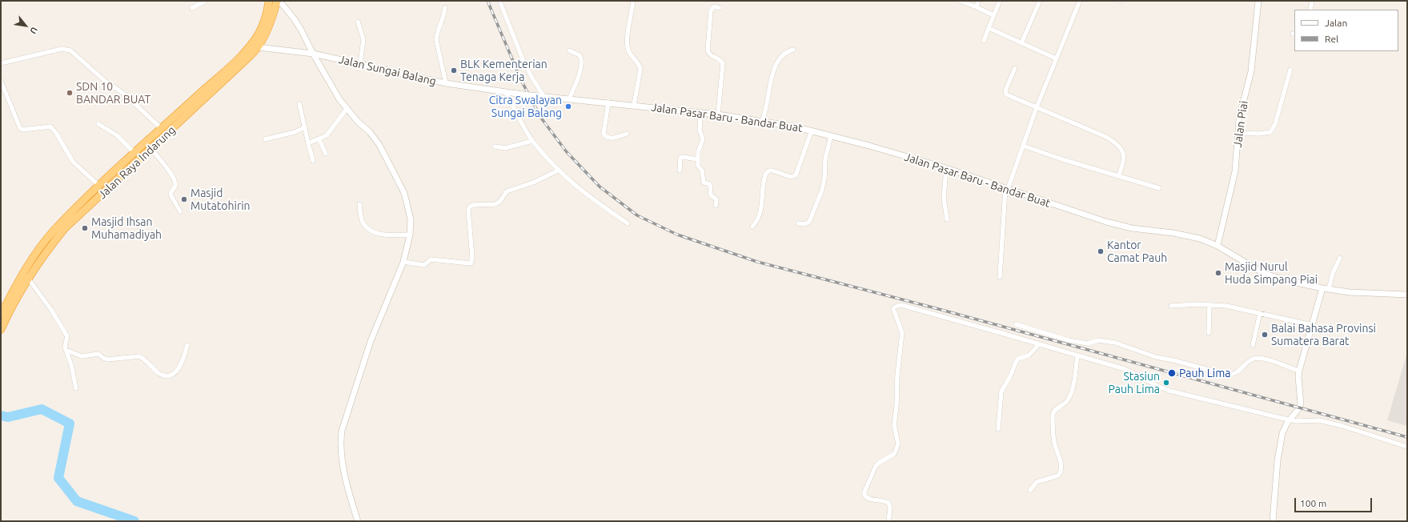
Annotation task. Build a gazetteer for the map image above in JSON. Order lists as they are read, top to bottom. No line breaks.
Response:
{"streets":{"highway":["Jalan Raya Indarung"],"street":["Jalan Sungai Balang","Jalan Pasar Baru - Bandar Buat","Jalan Piai"]},"crossings":[["Jalan Sungai Balang","Jalan Pasar Baru - Bandar Buat"],["Jalan Sungai Balang","Jalan Raya Indarung"],["Jalan Pasar Baru - Bandar Buat","Jalan Piai"]],"places":["BLK Kementerian Tenaga Kerja","SDN 10 BANDAR BUAT","Citra Swalayan Sungai Balang","Masjid Mutatohirin","Masjid Ihsan Muhamadiyah","Kantor Camat Pauh","Masjid Nurul Huda Simpang Piai","Balai Bahasa Provinsi Sumatera Barat","Pauh Lima","Stasiun Pauh Lima"],"legend":["Jalan","Rel"],"scale_bar":"100 m","north":"bottom right"}
